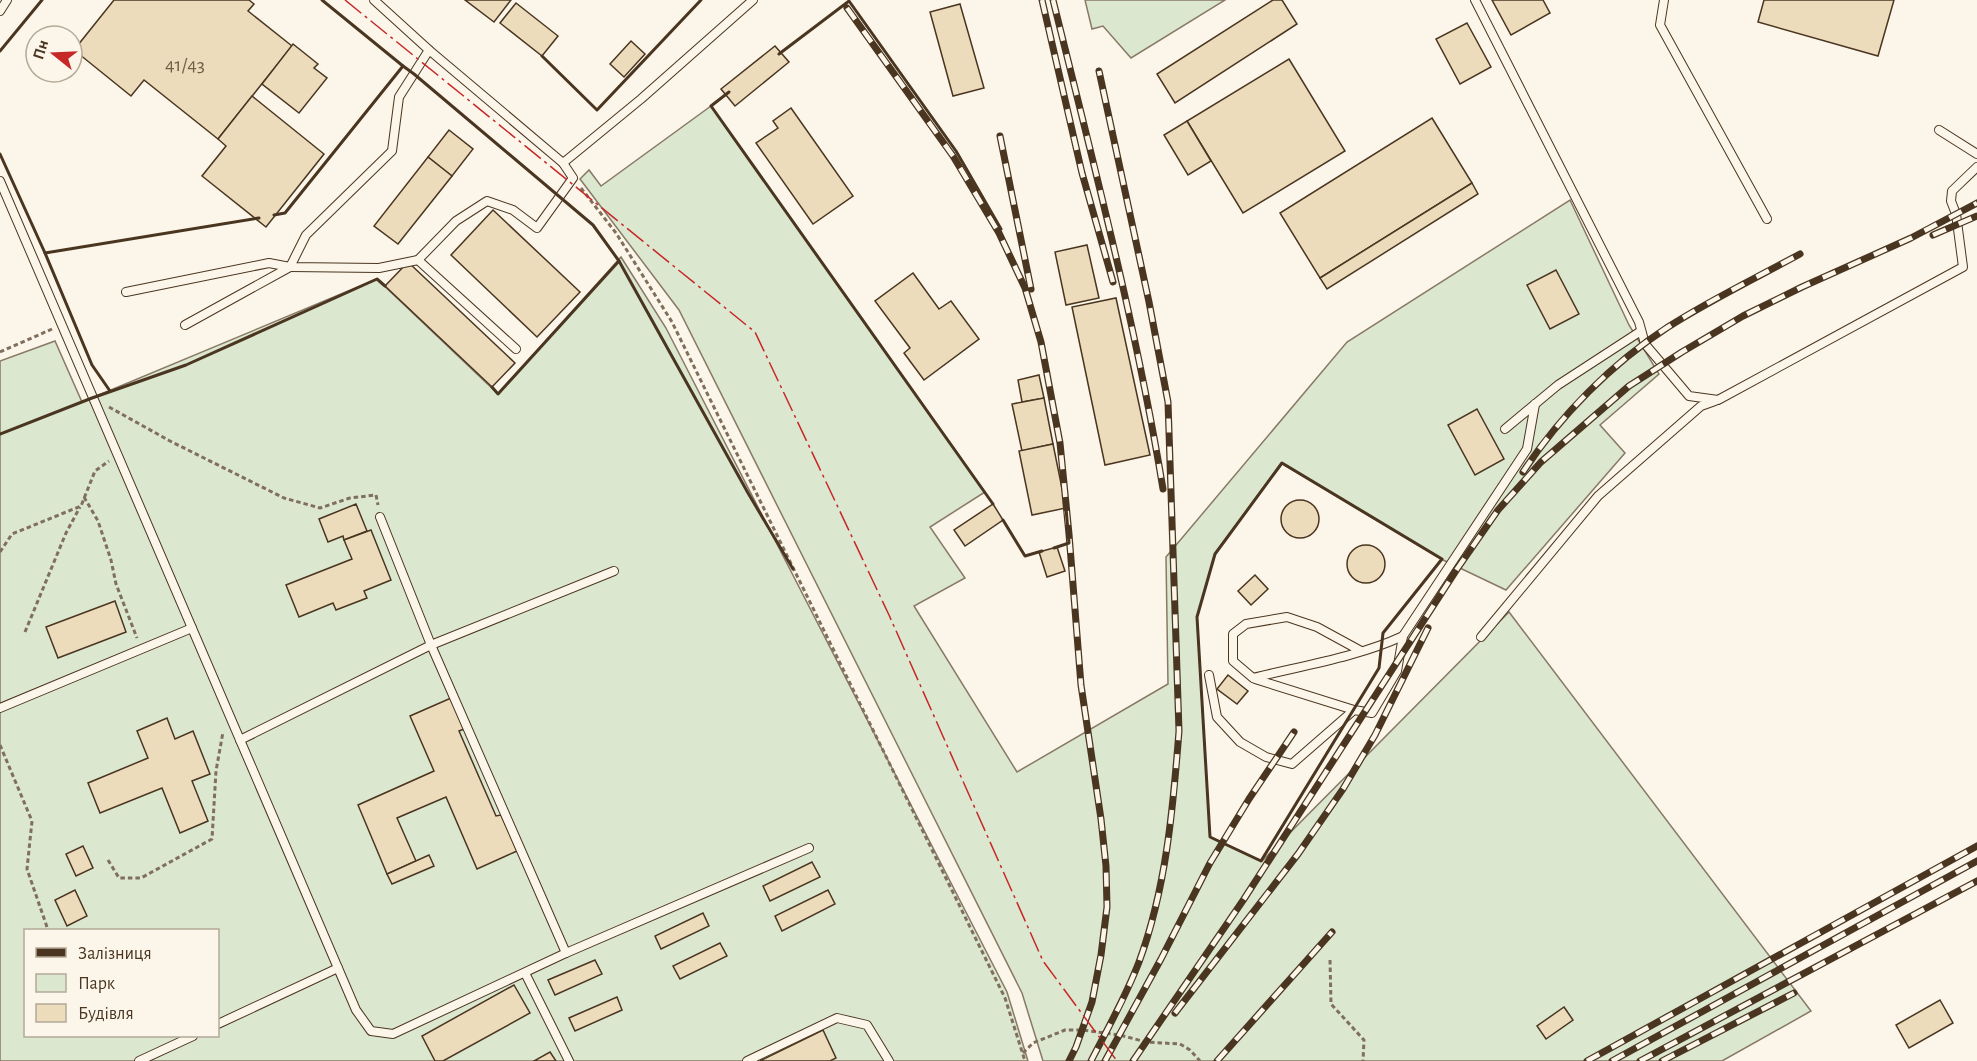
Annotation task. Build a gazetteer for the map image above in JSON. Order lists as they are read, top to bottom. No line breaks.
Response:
{"house_numbers":["41/43"],"legend":["Залізниця","Парк","Будівля"],"north":"left"}
